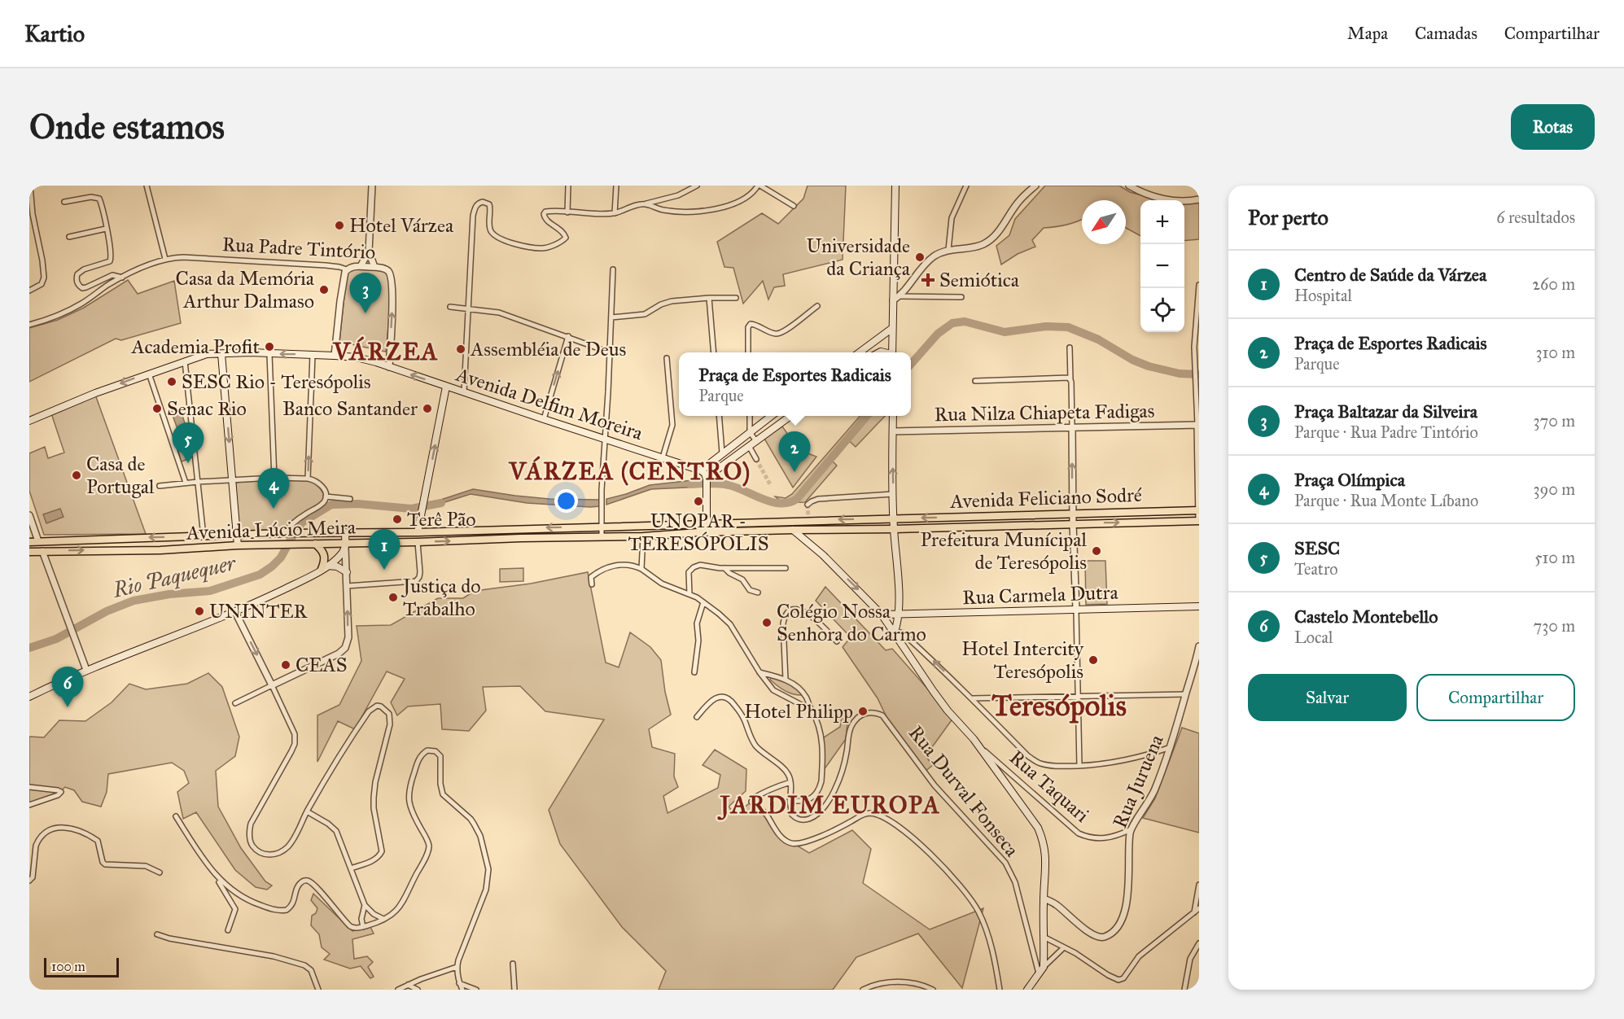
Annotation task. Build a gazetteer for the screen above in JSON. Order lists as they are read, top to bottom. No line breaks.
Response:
{"streets":{"main road":["Avenida Delfim Moreira","Avenida Feliciano Sodré","Avenida Lúcio Meira","Rua Carmela Dutra"],"street":["Rua Padre Tintório","Rua Nilza Chiapeta Fadigas","Rua Juruena","Rua Taquari","Rua Durval Fonseca"]},"crossings":[["Rua Padre Tintório","Avenida Delfim Moreira"],["Avenida Feliciano Sodré","Avenida Lúcio Meira"],["Rua Juruena","Rua Taquari"]],"districts":["VÁRZEA","VÁRZEA (CENTRO)","Teresópolis","JARDIM EUROPA"],"water":["Rio Paquequer"],"places":{"other":["Hotel Várzea","Universidade da Criança","Casa da Memória Arthur Dalmaso","Academia Profit","Assembléia de Deus","SESC Rio - Teresópolis","Senac Rio","Banco Santander","Casa de Portugal","UNOPAR - TERESÓPOLIS","Terê Pão","Prefeitura Munícipal de Teresópolis","Justiça do Trabalho","UNINTER","Colégio Nossa Senhora do Carmo","Hotel Intercity Teresópolis","CEAS","Hotel Philipp"],"health":["Semiótica"]},"scale_bar":"100 m","north":"bottom left","page":{"header":"Kartio","nav":["Mapa","Camadas","Compartilhar"],"buttons":["Rotas",["Salvar","Compartilhar"]],"title":"Onde estamos","heading":["Por perto","6 resultados"],"map_buttons":["+","−"],"list":[{"mark":"1","name":"Centro de Saúde da Várzea","note":"Hospital","value":"260 m"},{"mark":"2","name":"Praça de Esportes Radicais","note":"Parque","value":"310 m"},{"mark":"3","name":"Praça Baltazar da Silveira","note":"Parque · Rua Padre Tintório","value":"370 m"},{"mark":"4","name":"Praça Olímpica","note":"Parque · Rua Monte Líbano","value":"390 m"},{"mark":"5","name":"SESC","note":"Teatro","value":"510 m"},{"mark":"6","name":"Castelo Montebello","note":"Local","value":"730 m"}],"pins":["3","5","2","4","1","6"],"popup":["Praça de Esportes Radicais","Parque"],"scale":"100 m"}}
